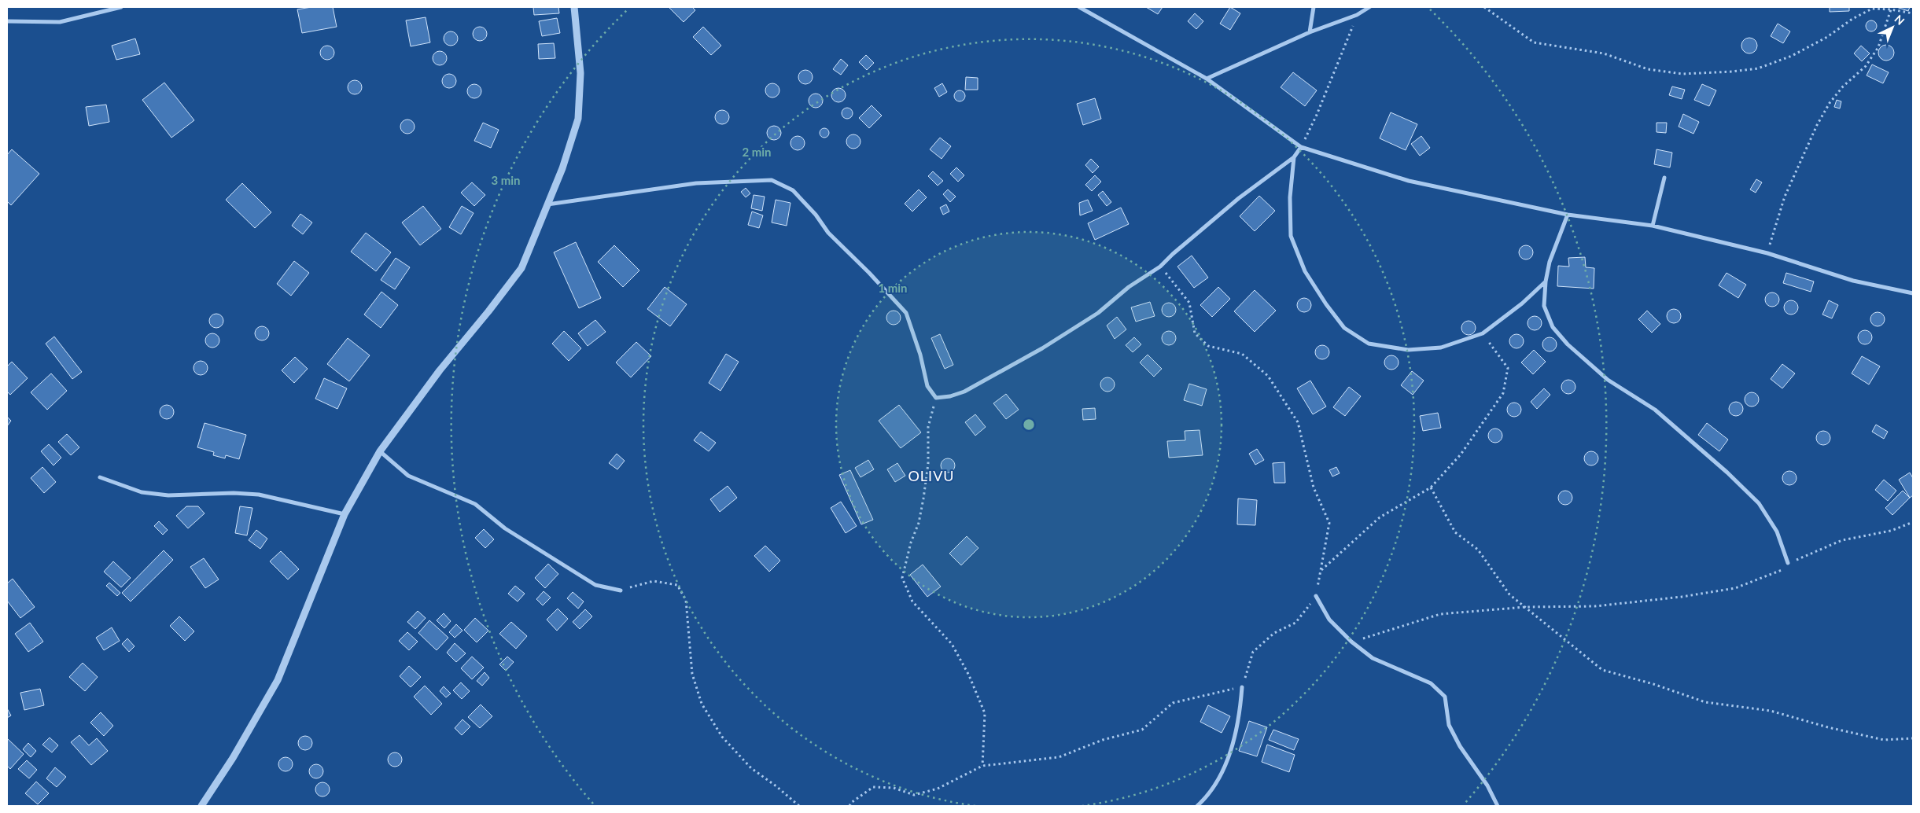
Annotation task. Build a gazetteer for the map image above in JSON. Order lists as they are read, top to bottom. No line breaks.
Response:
{"districts":["OLIVU"],"north":"top right","rings":["2 min","3 min","1 min"]}
